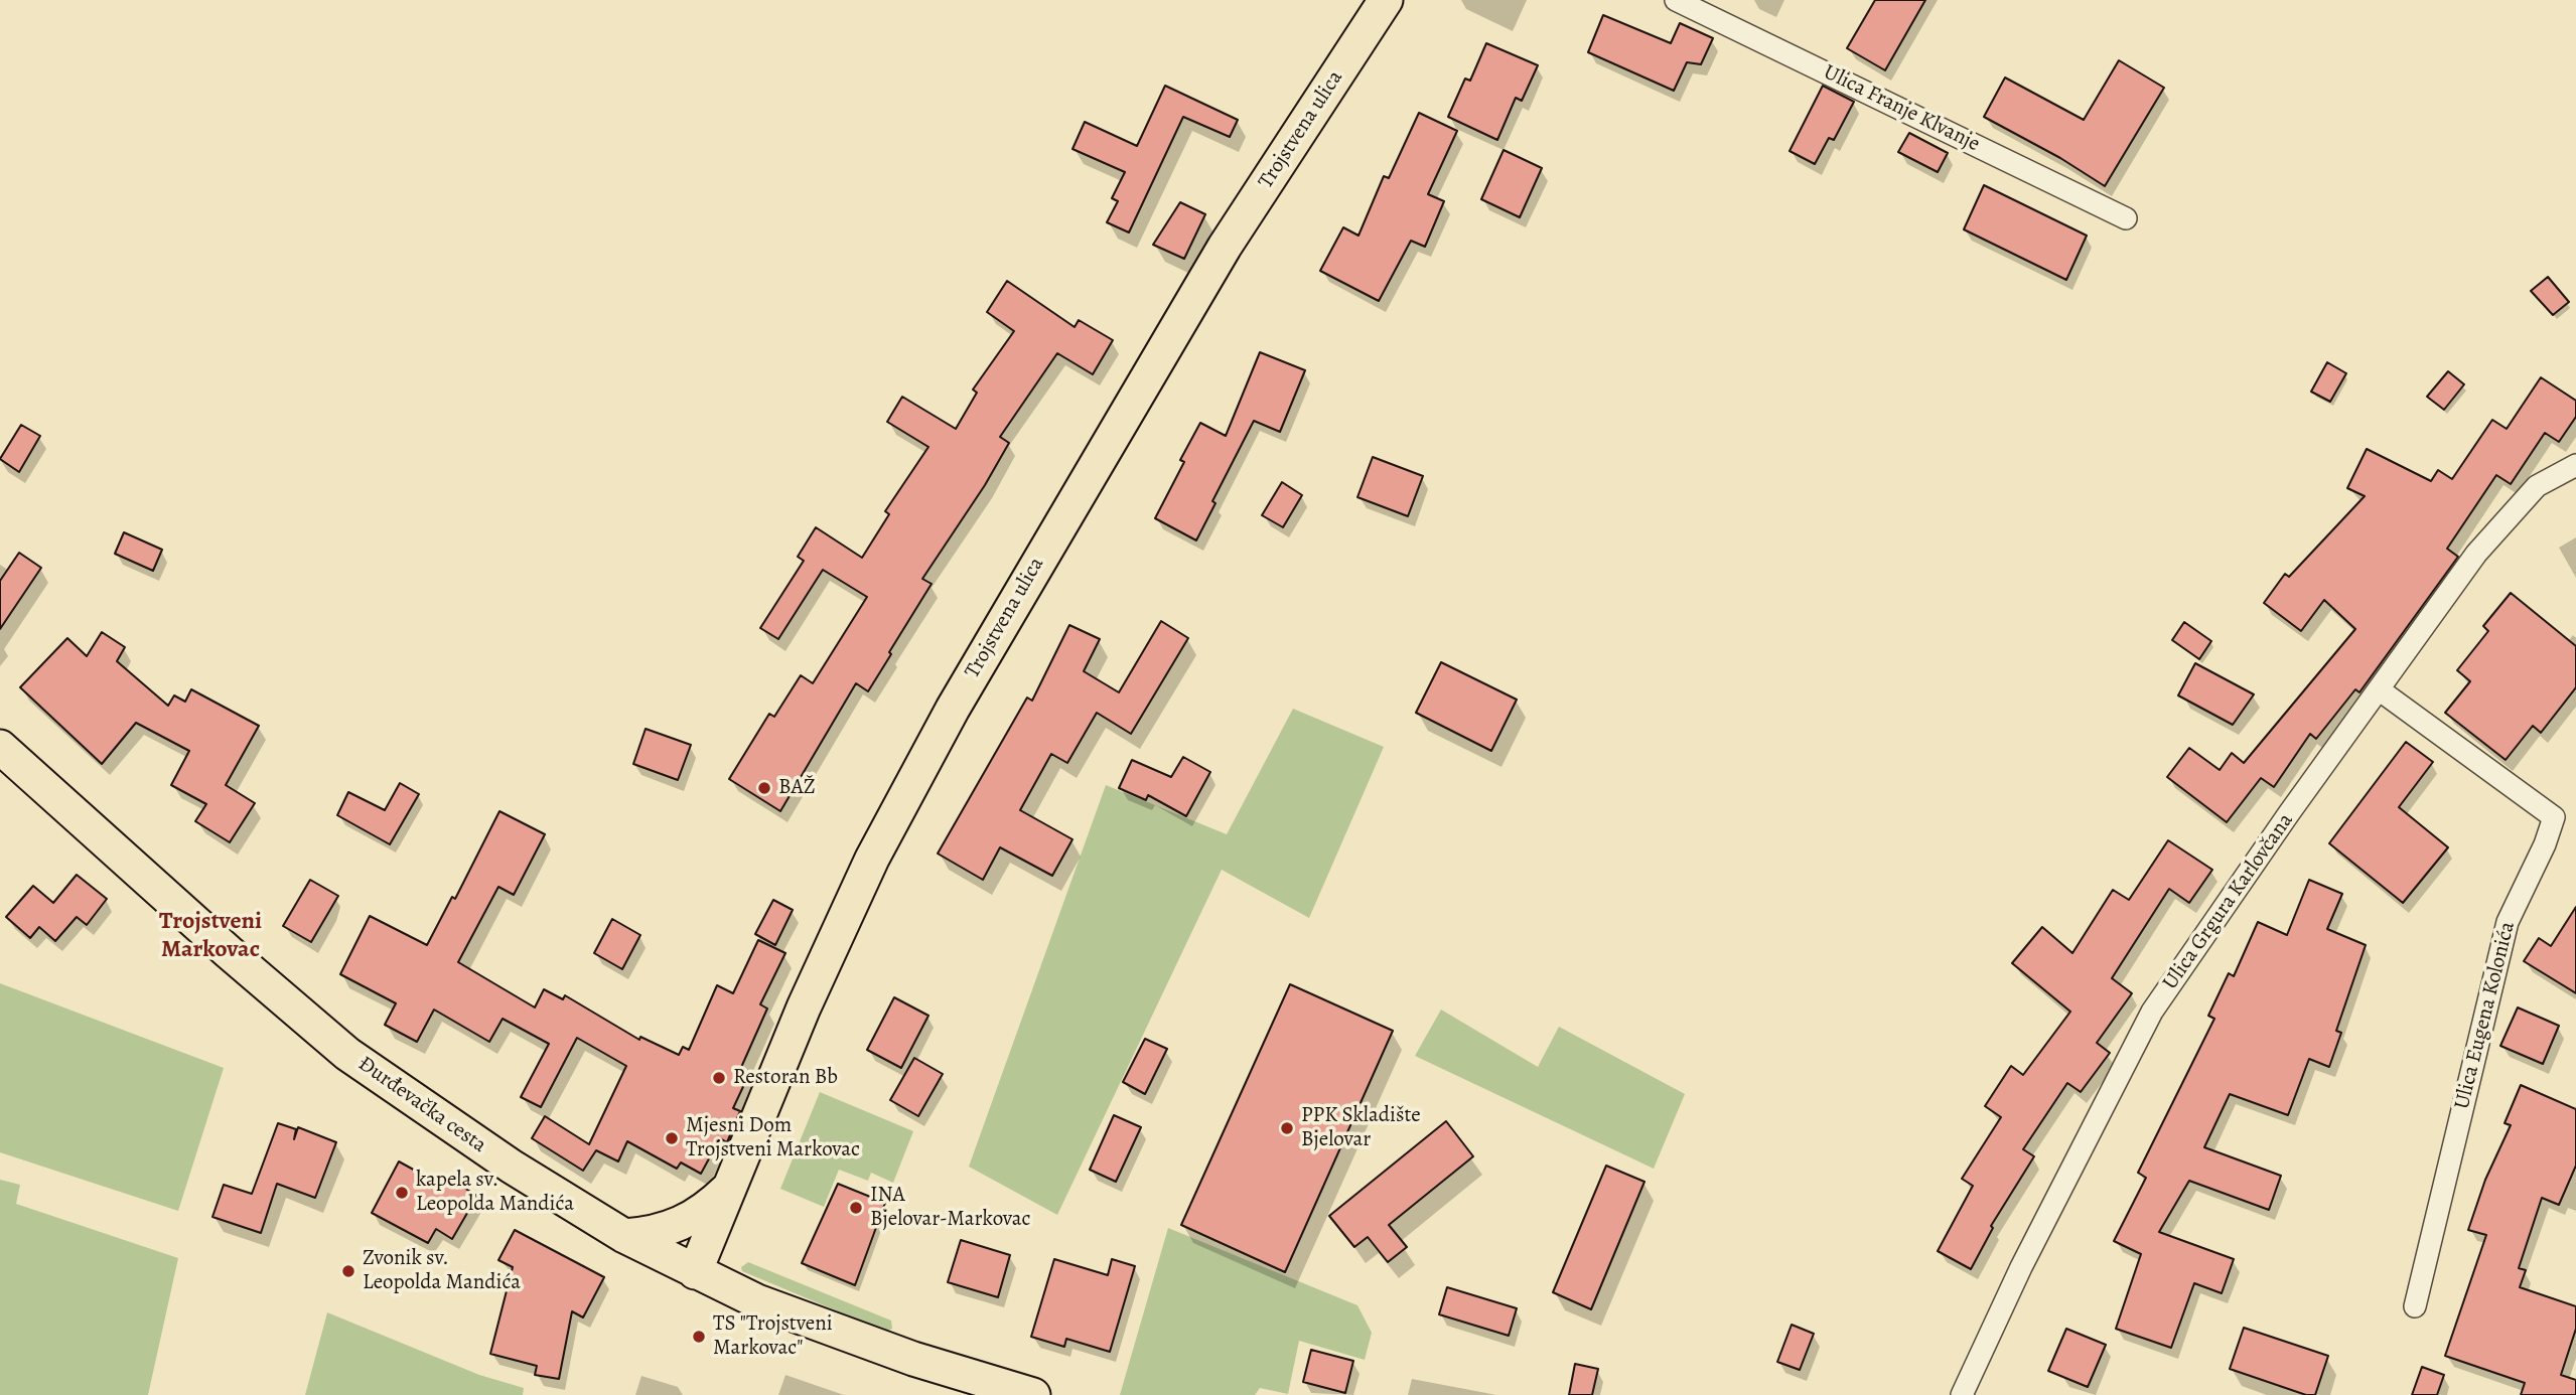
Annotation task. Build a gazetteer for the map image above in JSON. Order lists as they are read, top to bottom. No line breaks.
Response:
{"streets":{"main road":["Trojstvena ulica","Đurđevačka cesta"],"street":["Ulica Franje Klvanje","Ulica Grgura Karlovčana","Ulica Eugena Kolonića"]},"crossings":[["Trojstvena ulica","Đurđevačka cesta"],["Ulica Grgura Karlovčana","Ulica Eugena Kolonića"]],"districts":["Trojstveni Markovac"],"places":["BAŽ","Restoran Bb","PPK Skladište Bjelovar","Mjesni Dom Trojstveni Markovac","kapela sv. Leopolda Mandića","INA Bjelovar-Markovac","Zvonik sv. Leopolda Mandića","TS \"Trojstveni Markovac\""]}
